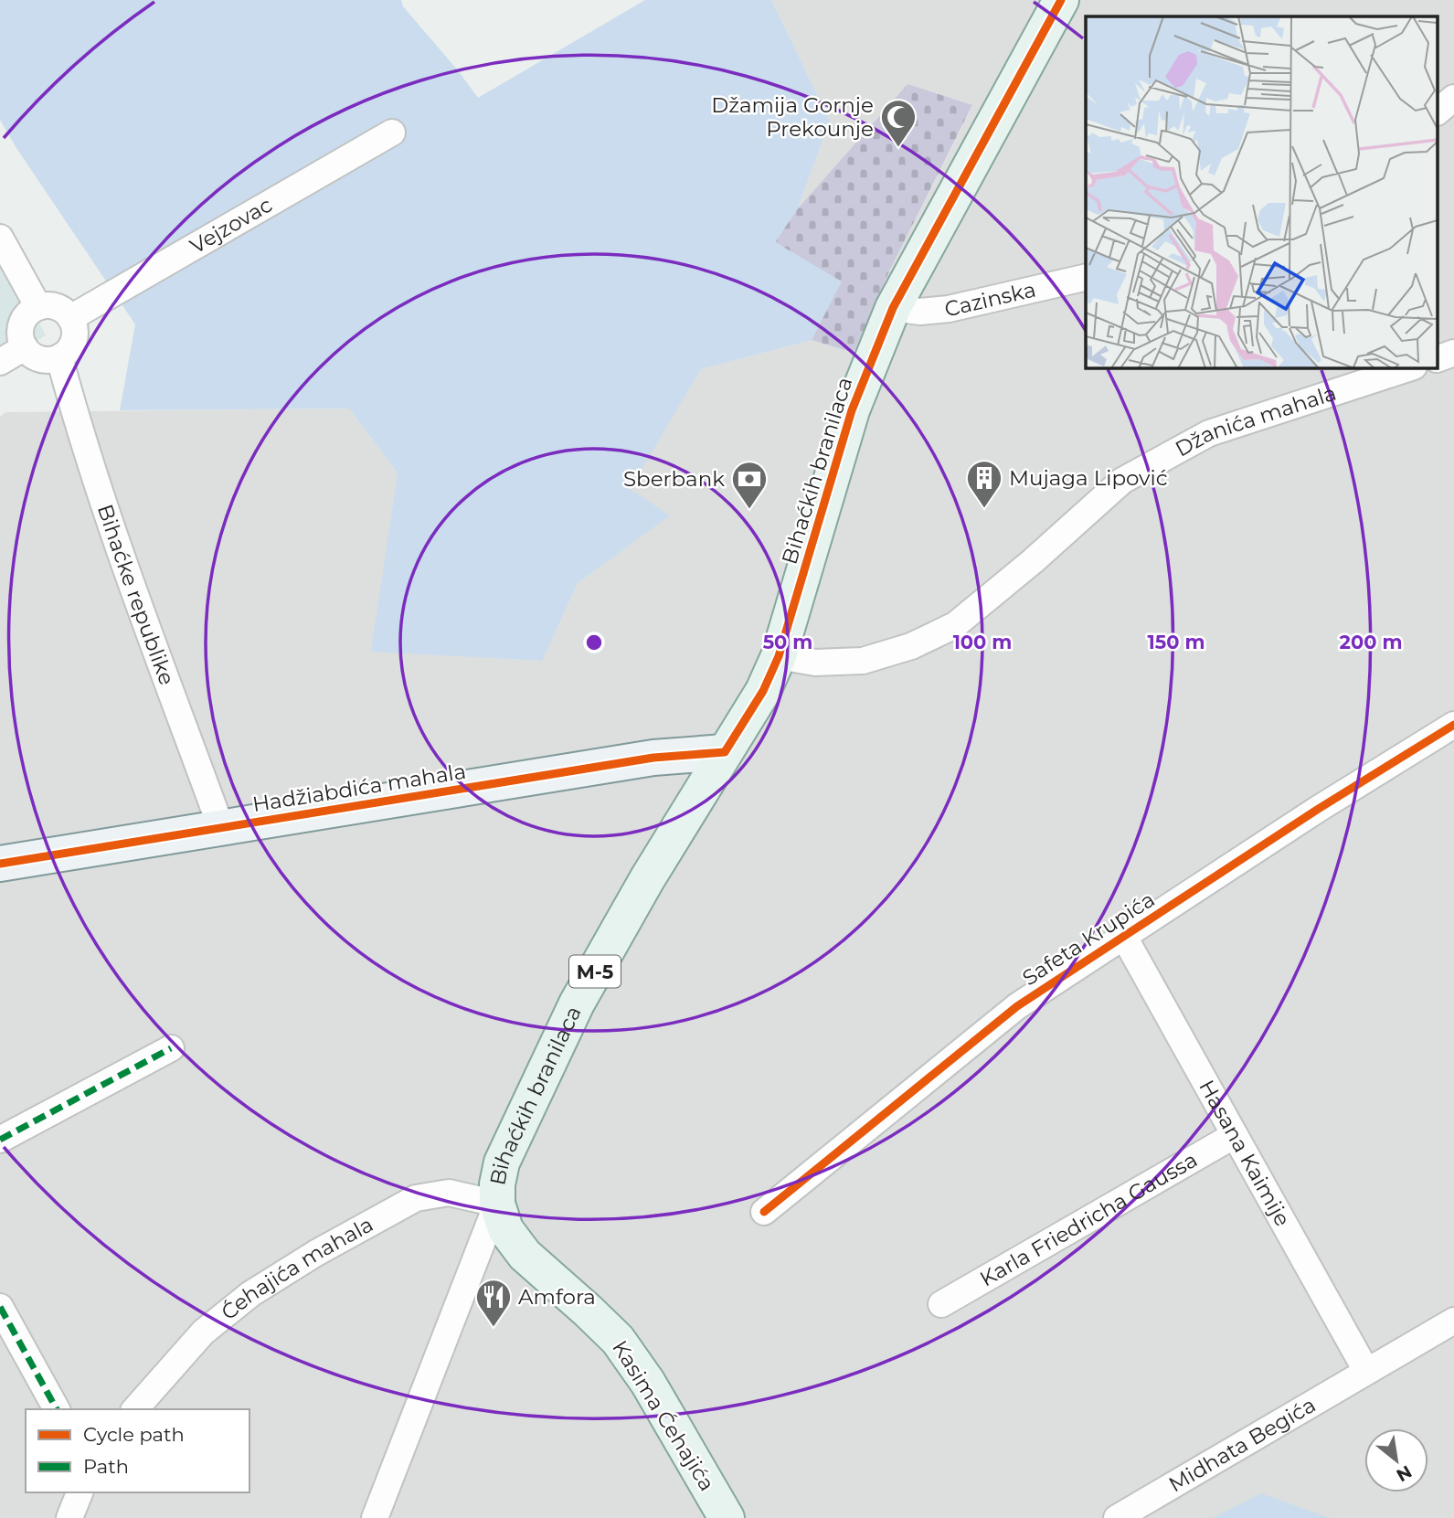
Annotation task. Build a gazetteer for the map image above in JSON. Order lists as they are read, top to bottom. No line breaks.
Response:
{"streets":{"main road":["Bihaćkih branilaca","M-5","Kasima Ćehajića"],"street":["Vejzovac","Cazinska","Džanića mahala","Bihaćke republike","Hadžiabdića mahala","Safeta Krupića","Hasana Kaimije","Karla Friedricha Gaussa","Ćehajića mahala","Midhata Begića"]},"crossings":[["Vejzovac","Bihaćke republike"],["Cazinska","Bihaćkih branilaca"],["Džanića mahala","Bihaćkih branilaca"],["Bihaćkih branilaca","Hadžiabdića mahala"],["Bihaćkih branilaca","Ćehajića mahala"],["Bihaćkih branilaca","Kasima Ćehajića"],["Bihaćke republike","Hadžiabdića mahala"],["Safeta Krupića","Hasana Kaimije"],["Hasana Kaimije","Karla Friedricha Gaussa"],["Hasana Kaimije","Midhata Begića"],["Ćehajića mahala","Kasima Ćehajića"]],"places":{"mosque":["Džamija Gornje Prekounje"],"building":["Mujaga Lipović"],"bank":["Sberbank"],"restaurant":["Amfora"]},"legend":["Cycle path","Path"],"north":"bottom right","rings":["50 m","100 m","150 m","200 m"]}
